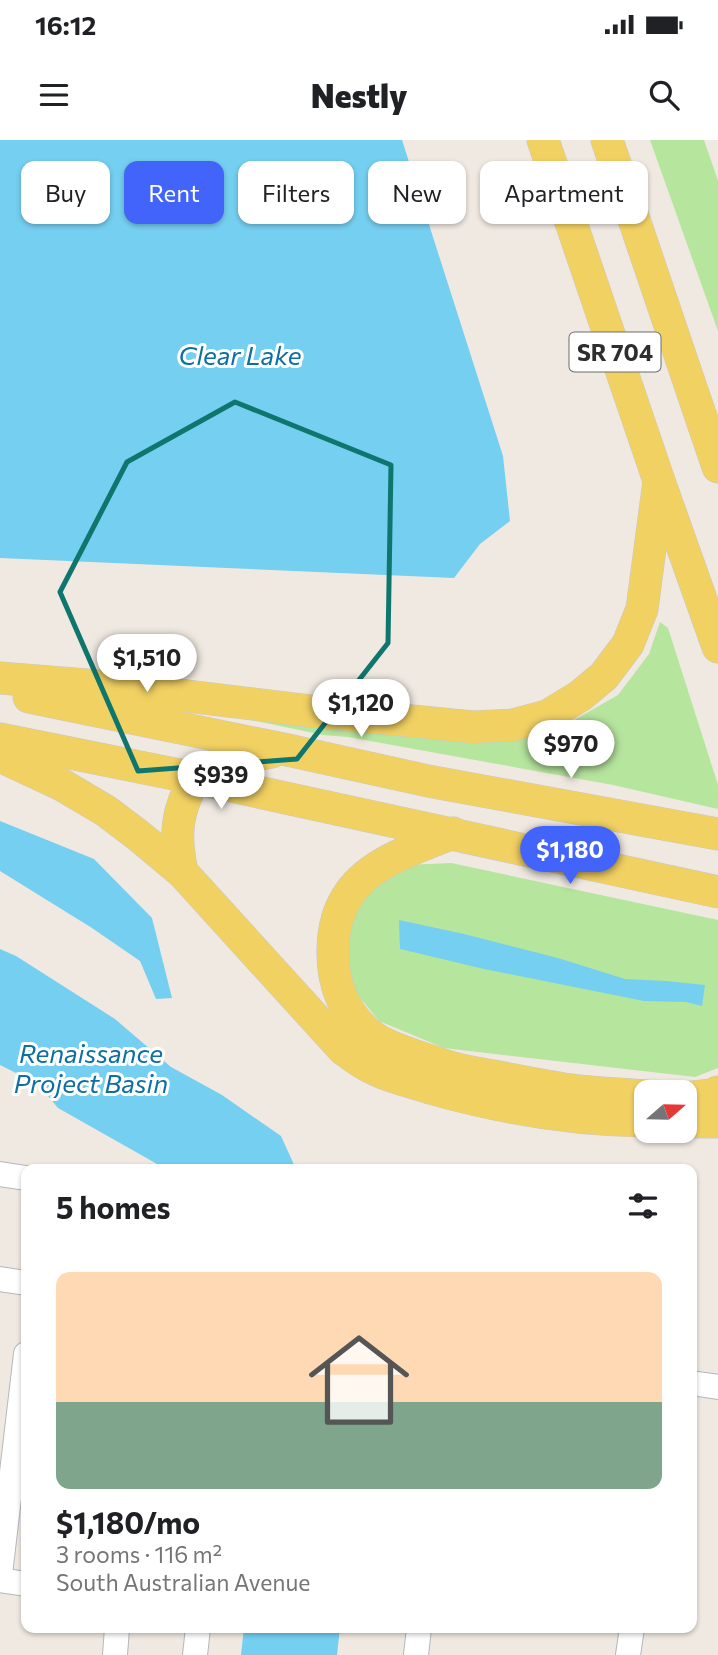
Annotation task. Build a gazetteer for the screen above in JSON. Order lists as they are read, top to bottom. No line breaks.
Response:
{"streets":{"main road":["SR 704"]},"water":["Clear Lake","Renaissance Project Basin"],"north":"right","page":{"status":"16:12","header":"Nestly","chip":["Buy","Rent","Filters","New","Apartment"],"price":["$1,510","$1,120","$970","$939","$1,180"],"heading":"5 homes","list":[{"name":"$1,180/mo","note":"3 rooms · 116 m² · South Australian Avenue"}]}}
